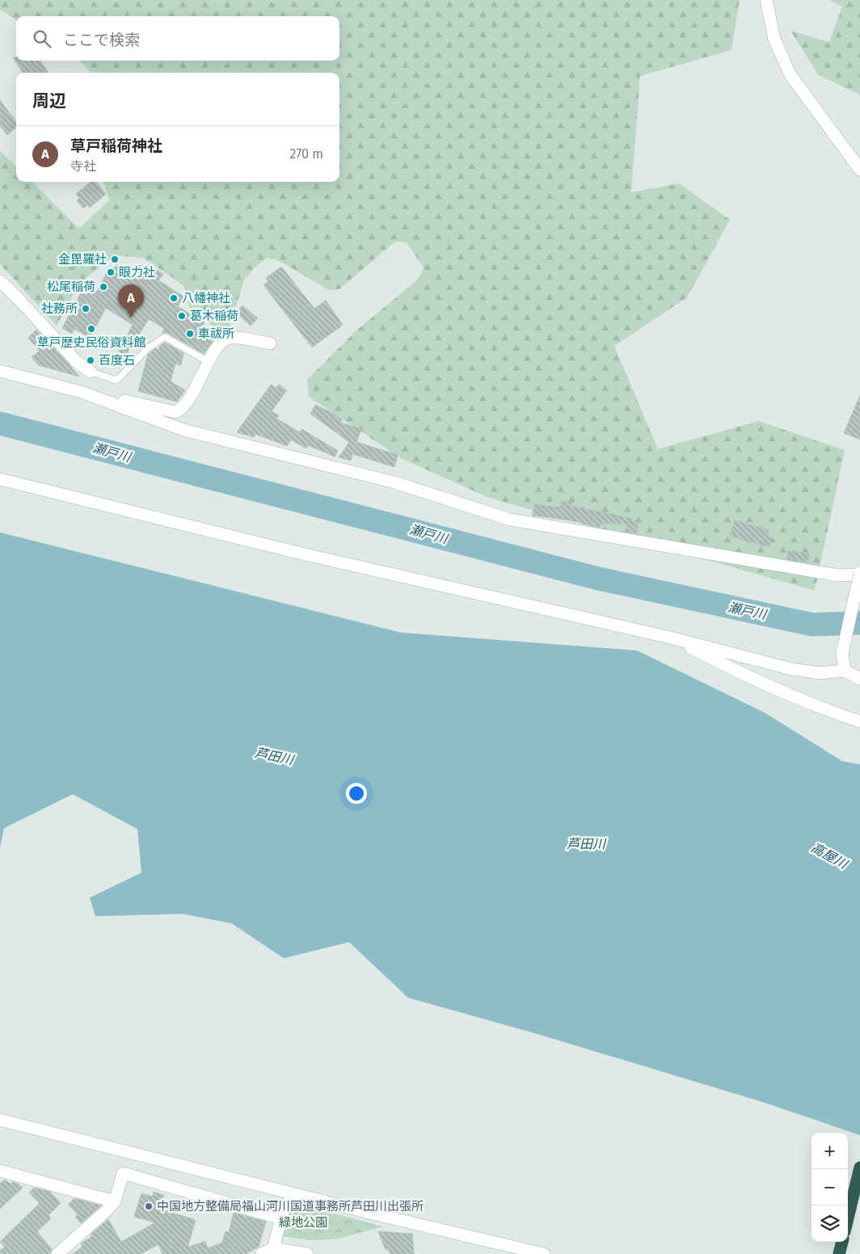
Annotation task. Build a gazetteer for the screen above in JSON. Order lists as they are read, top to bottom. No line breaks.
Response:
{"water":["瀬戸川","芦田川","高屋川"],"parks":["緑地公園"],"places":["金毘羅社","眼力社","松尾稲荷","八幡神社","社務所","葛木稲荷","草戸歴史民俗資料館","車祓所","百度石","中国地方整備局福山河川国道事務所芦田川出張所"],"page":{"search":"ここで検索","heading":"周辺","list":[{"mark":"A","name":"草戸稲荷神社","note":"寺社","value":"270 m"}],"pins":"A","map_buttons":["+","−"]}}
